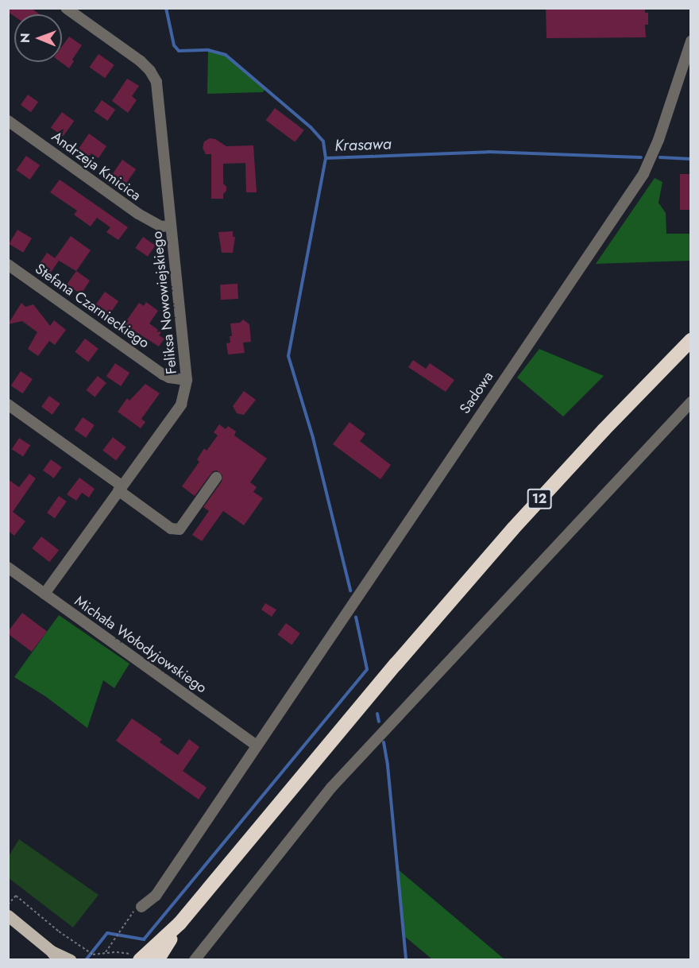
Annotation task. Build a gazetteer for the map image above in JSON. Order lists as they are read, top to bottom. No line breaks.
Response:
{"streets":{"highway":["12"],"street":["Andrzeja Kmicica","Feliksa Nowowiejskiego","Stefana Czarnieckiego","Sadowa","Michała Wołodyjowskiego"]},"crossings":[["Andrzeja Kmicica","Feliksa Nowowiejskiego"],["Feliksa Nowowiejskiego","Stefana Czarnieckiego"],["Feliksa Nowowiejskiego","Michała Wołodyjowskiego"],["Sadowa","Michała Wołodyjowskiego"]],"water":["Krasawa"],"north":"left"}
